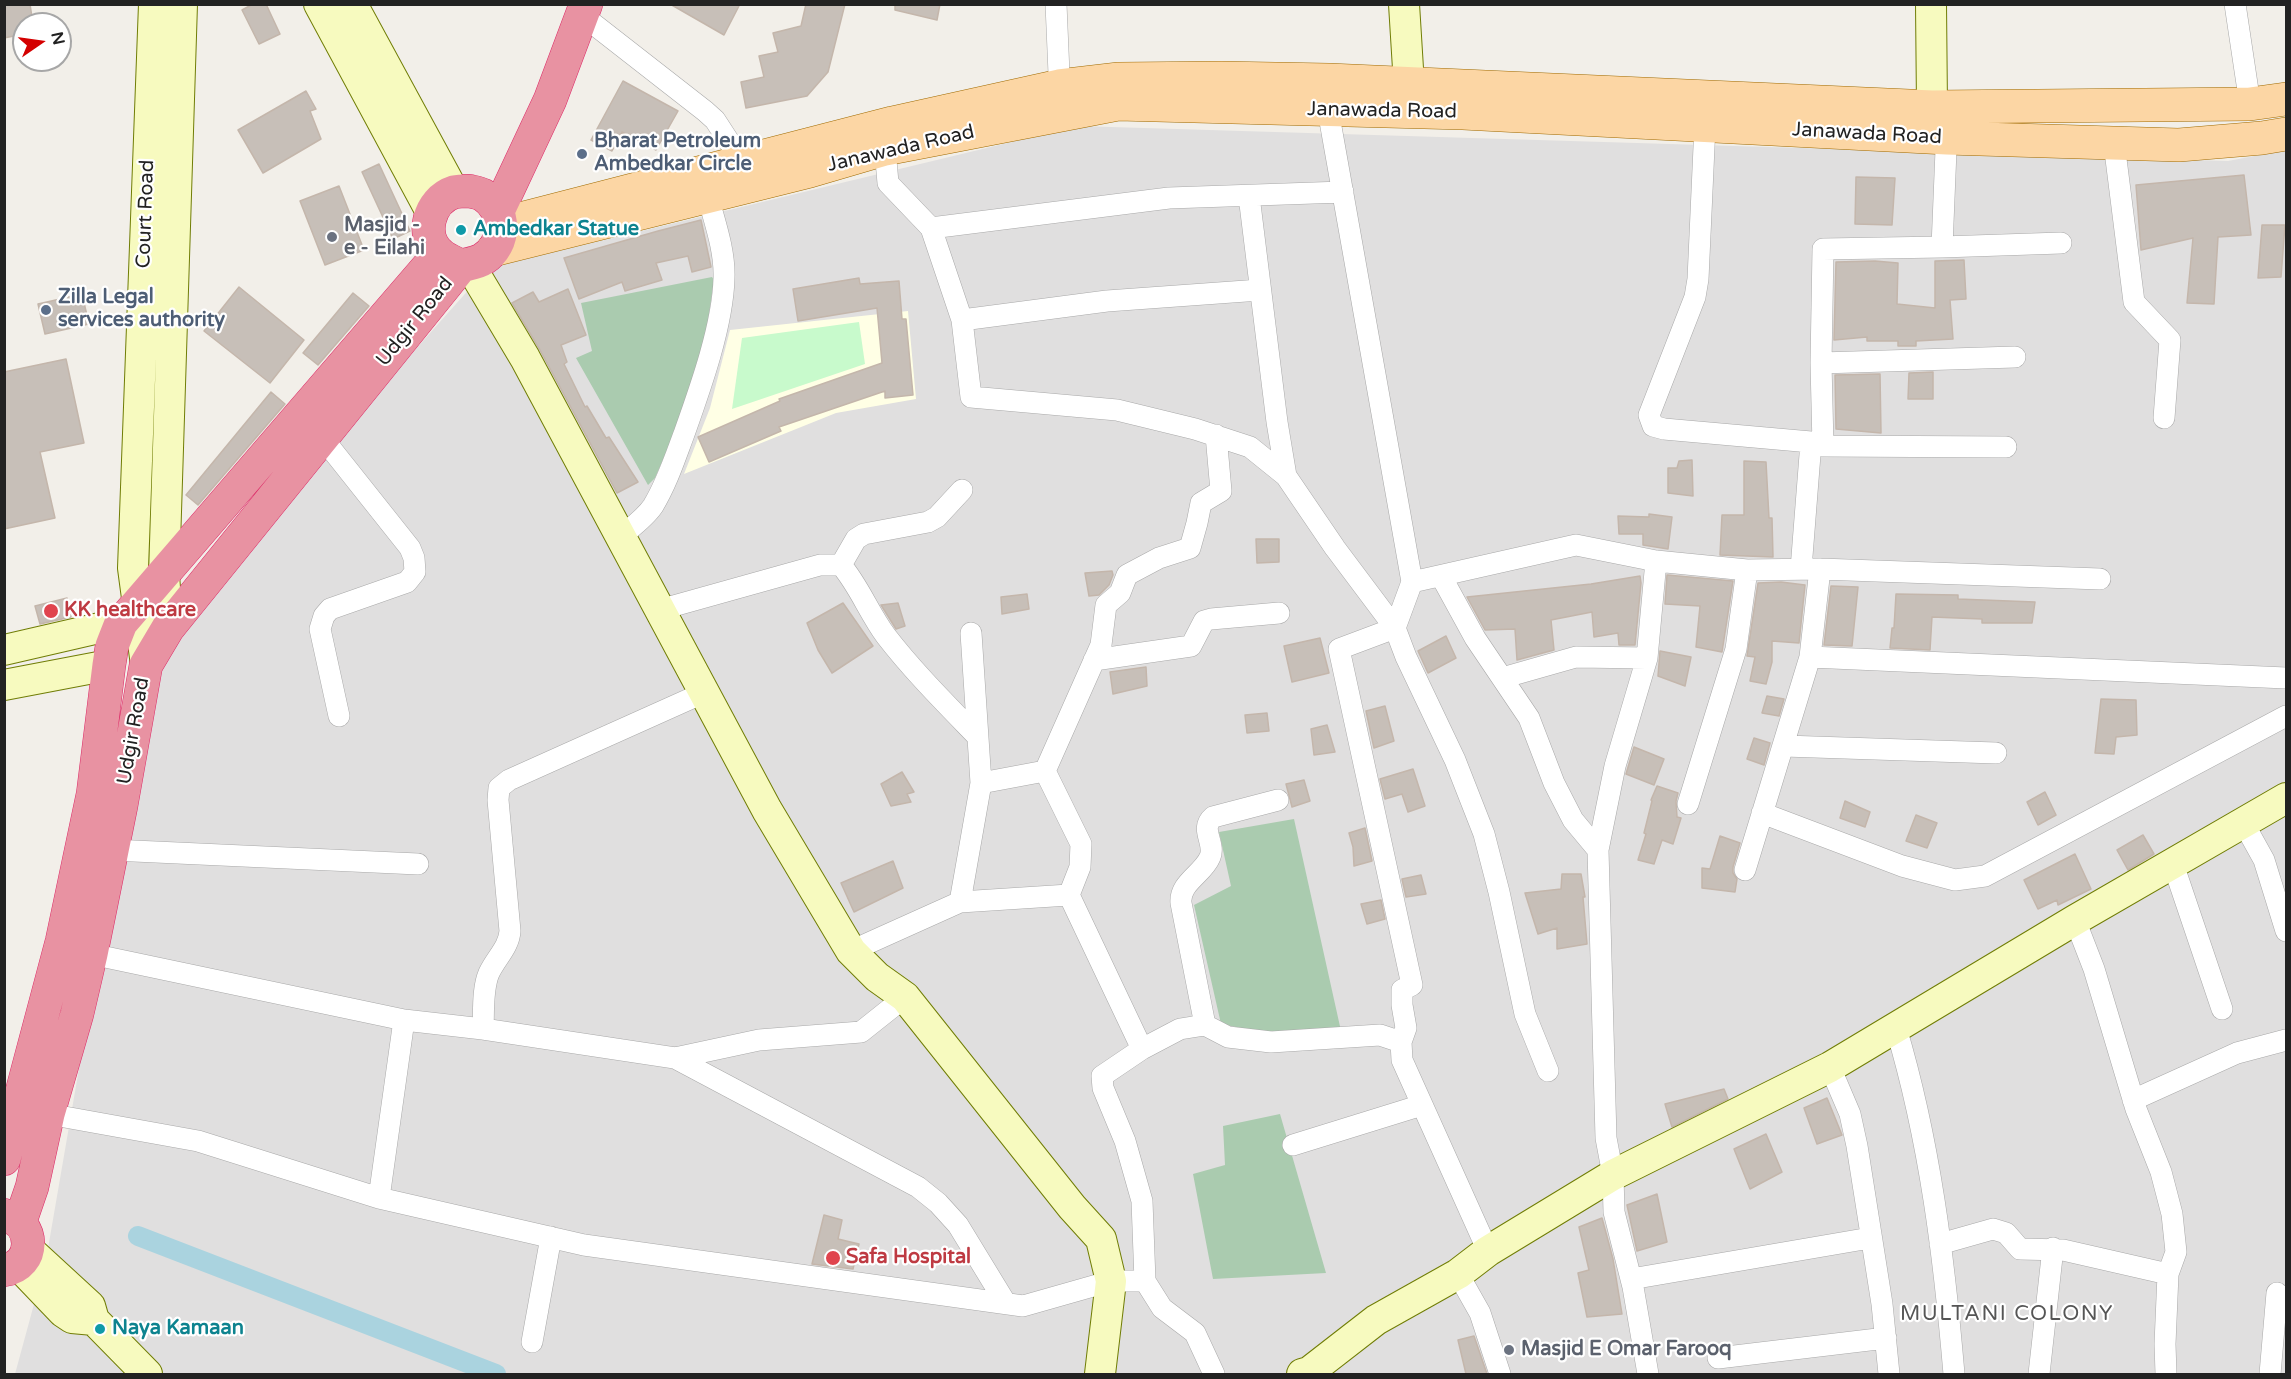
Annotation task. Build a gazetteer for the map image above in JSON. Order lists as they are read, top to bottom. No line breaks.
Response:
{"streets":{"highway":["Udgir Road"],"main road":["Janawada Road"],"street":["Court Road"]},"crossings":[["Janawada Road","Udgir Road"],["Court Road","Udgir Road"]],"districts":["MULTANI COLONY"],"places":["Bharat Petroleum Ambedkar Circle","Ambedkar Statue","Masjid - e - Eilahi","Zilla Legal services authority","KK healthcare","Safa Hospital","Naya Kamaan","Masjid E Omar Farooq"],"north":"right"}
